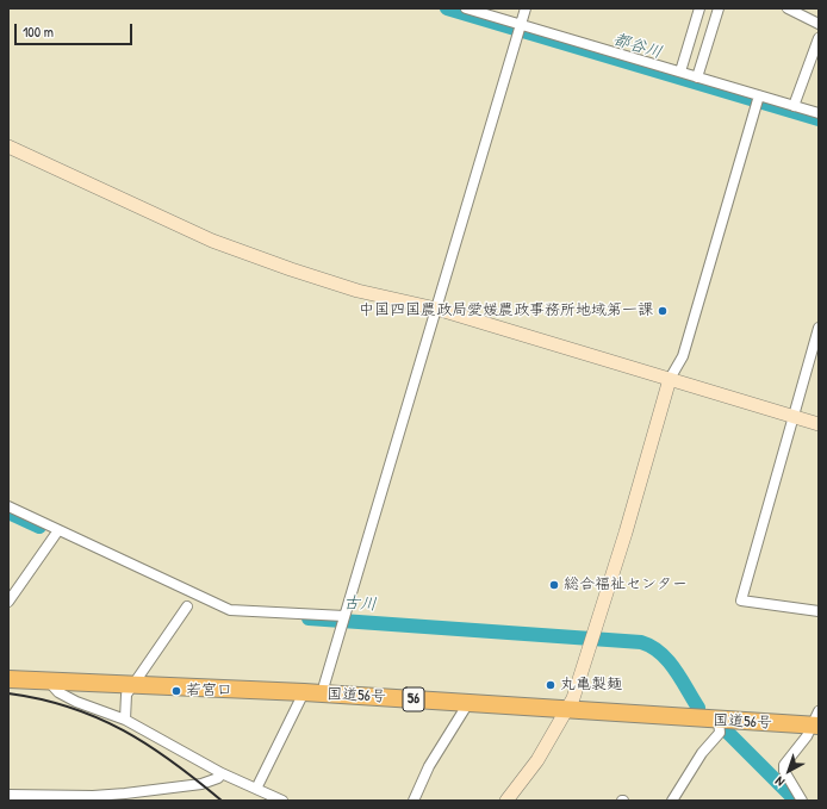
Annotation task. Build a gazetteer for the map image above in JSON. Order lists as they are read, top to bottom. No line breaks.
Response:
{"streets":{"highway":["国道56号","56"]},"water":["都谷川","古川"],"places":["中国四国農政局愛媛農政事務所地域第一課","総合福祉センター","丸亀製麺","若宮口"],"scale_bar":"100 m","north":"bottom left"}
